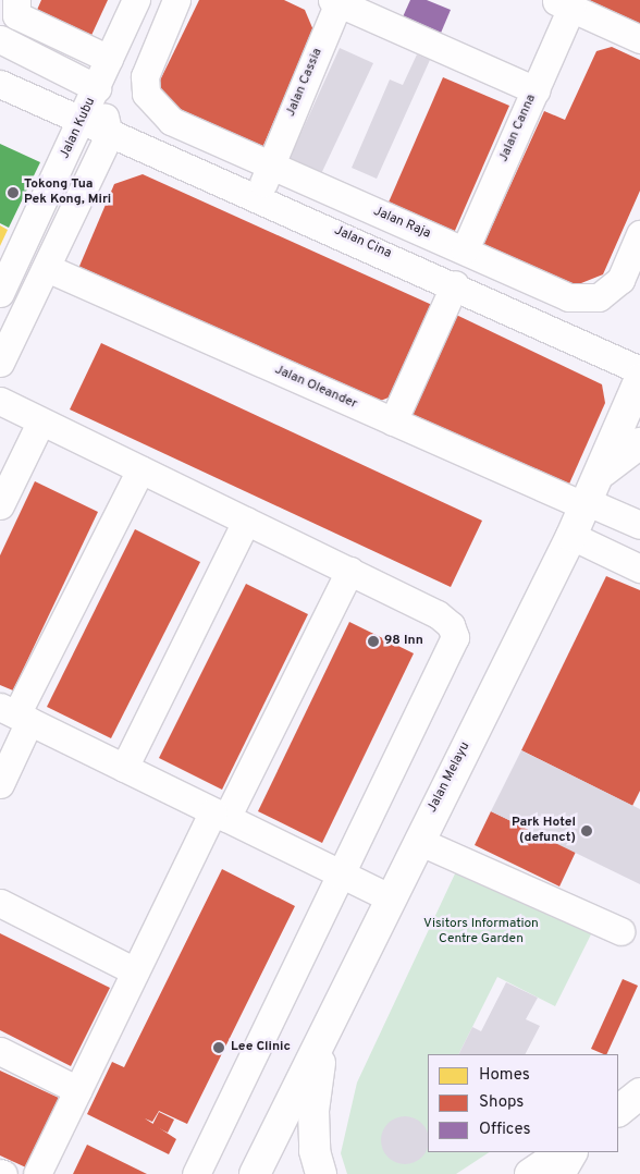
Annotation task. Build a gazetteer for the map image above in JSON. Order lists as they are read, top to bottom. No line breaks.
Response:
{"streets":{"main road":["Jalan Melayu"],"street":["Jalan Cassia","Jalan Kubu","Jalan Canna","Jalan Raja","Jalan Cina","Jalan Oleander"]},"crossings":[["Jalan Cassia","Jalan Raja"],["Jalan Cassia","Jalan Cina"],["Jalan Kubu","Jalan Cina"],["Jalan Canna","Jalan Raja"],["Jalan Oleander","Jalan Melayu"]],"parks":["Visitors Information Centre Garden"],"places":["Tokong Tua Pek Kong, Miri","98 Inn","Park Hotel (defunct)","Lee Clinic"],"legend":["Homes","Shops","Offices"]}
